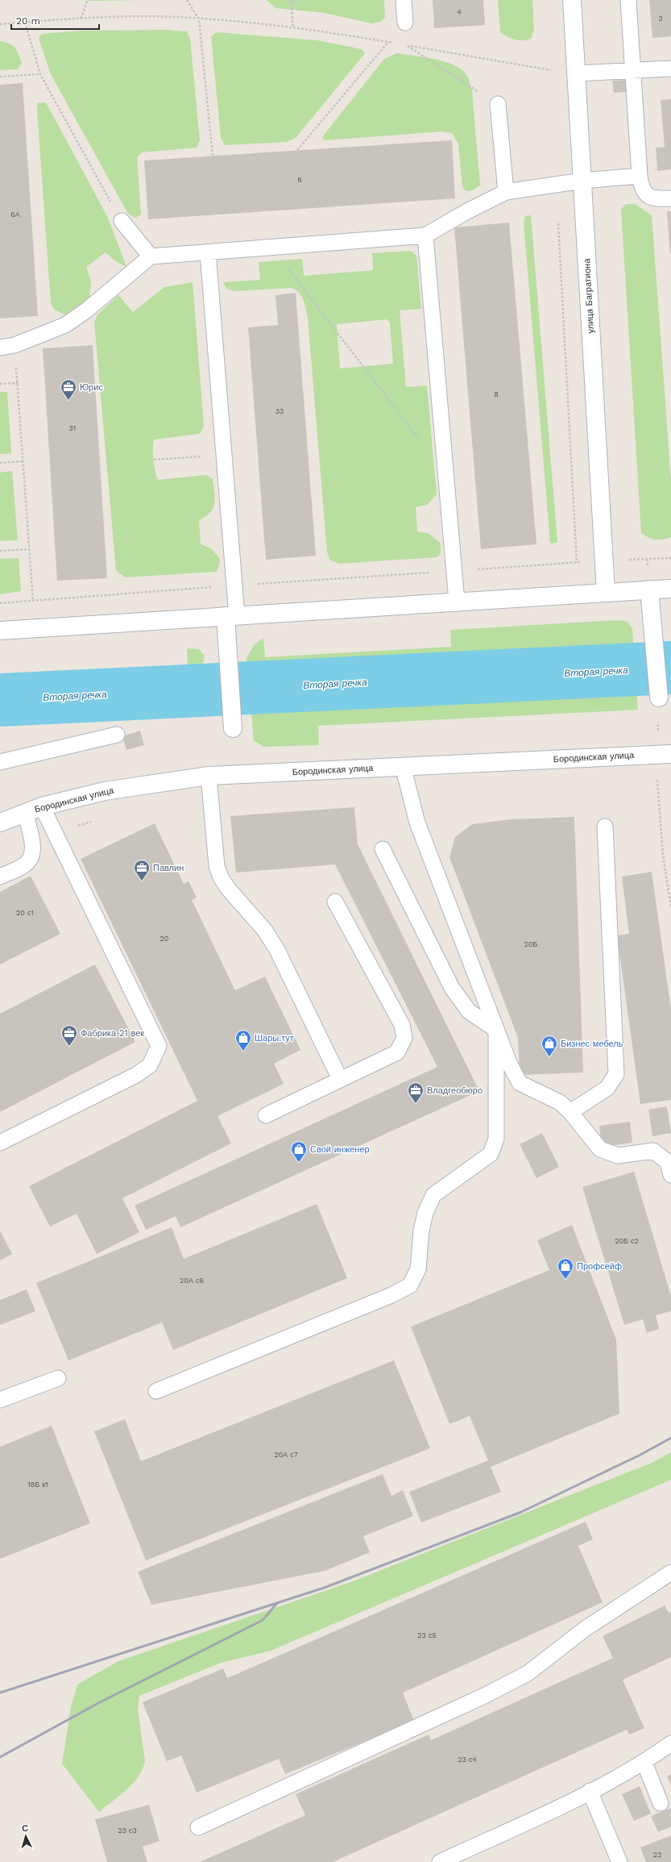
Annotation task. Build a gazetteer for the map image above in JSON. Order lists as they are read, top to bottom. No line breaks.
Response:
{"streets":{"main road":["улица Багратиона","Бородинская улица"]},"water":["Вторая речка"],"places":{"office":["Юрис","Павлин","Фабрика 21 век","Владгеобюро"],"shop":["Шары.тут","Бизнес мебель","Свой инженер","Профсейф"]},"house_numbers":["4","3","6","6А","8","33","31","20 с1","20","20Б","20Б с2","20А с6","20А с7","18Б к1","23 с5","23 с4","23 с3","23"],"scale_bar":"20 m","north":"top"}
